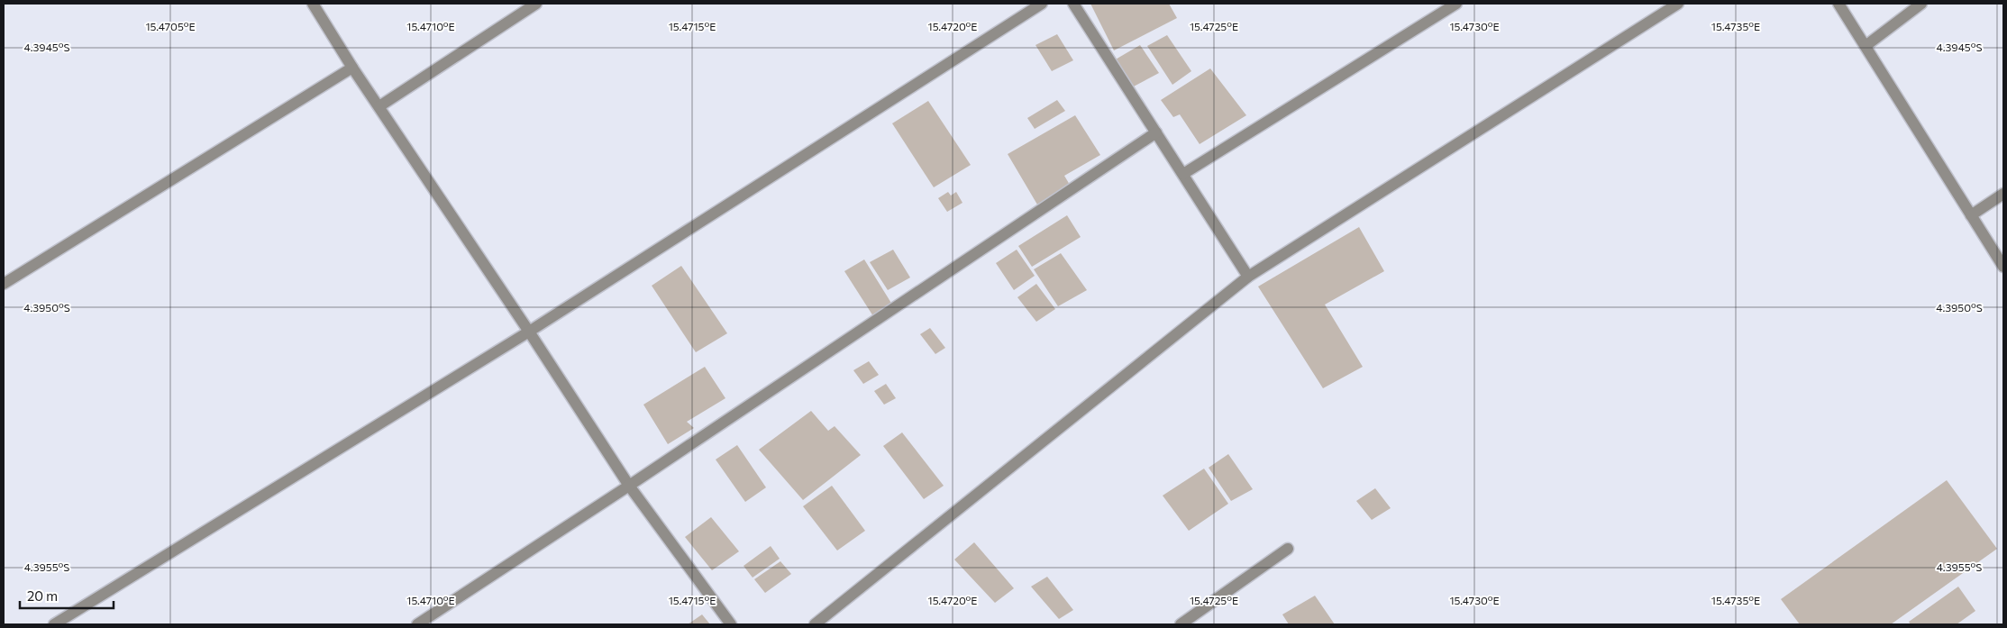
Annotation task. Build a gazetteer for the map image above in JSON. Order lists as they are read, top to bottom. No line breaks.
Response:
{"scale_bar":"20 m","coordinates":["15.4705°E","15.4710°E","15.4715°E","15.4720°E","15.4725°E","15.4730°E","15.4735°E","4.3945°S","4.3950°S","4.3955°S"]}
